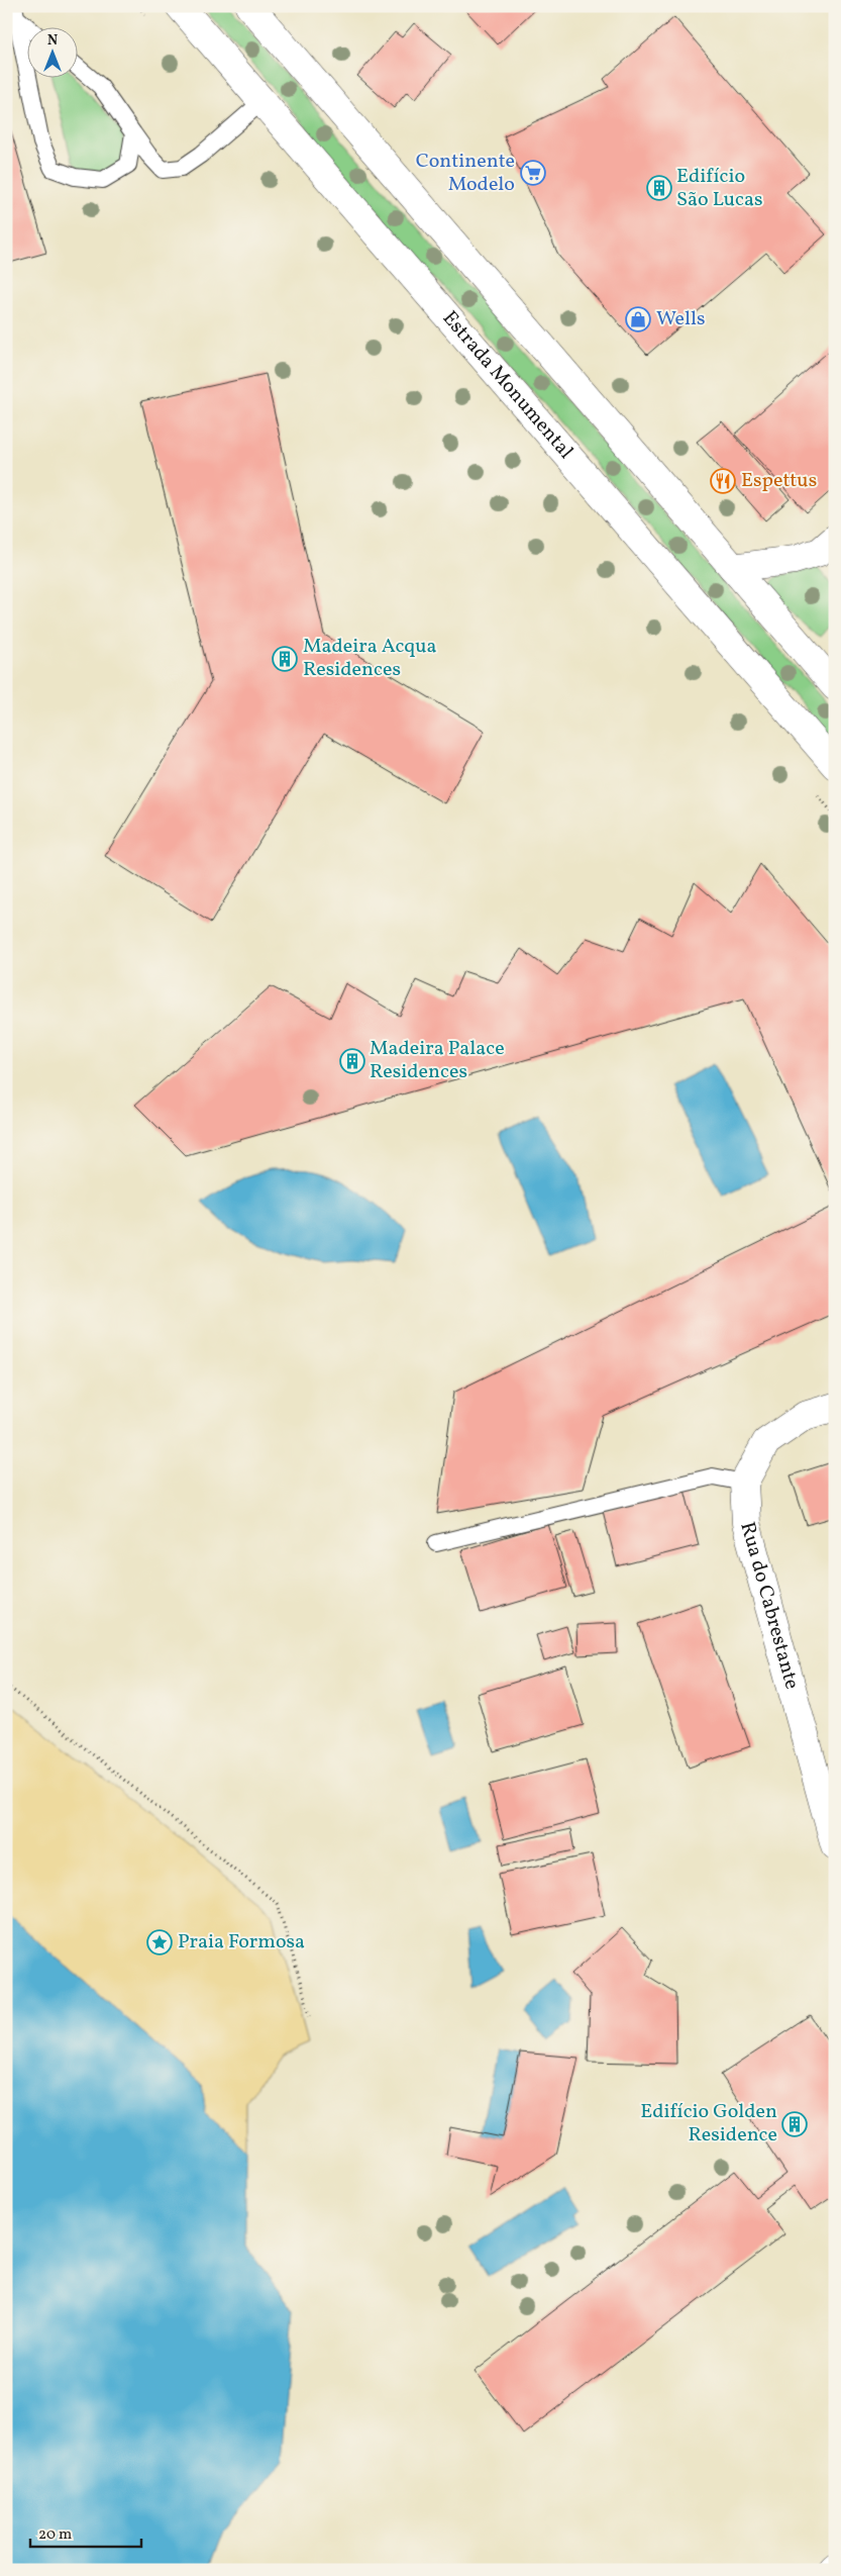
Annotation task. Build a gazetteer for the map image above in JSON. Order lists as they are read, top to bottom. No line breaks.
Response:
{"streets":{"main road":["Estrada Monumental","Rua do Cabrestante"]},"places":{"supermarket":["Continente Modelo"],"building":["Edifício São Lucas","Madeira Acqua Residences","Madeira Palace Residences","Edifício Golden Residence"],"shop":["Wells"],"restaurant":["Espettus"],"place":["Praia Formosa"]},"scale_bar":"20 m","north":"top"}
